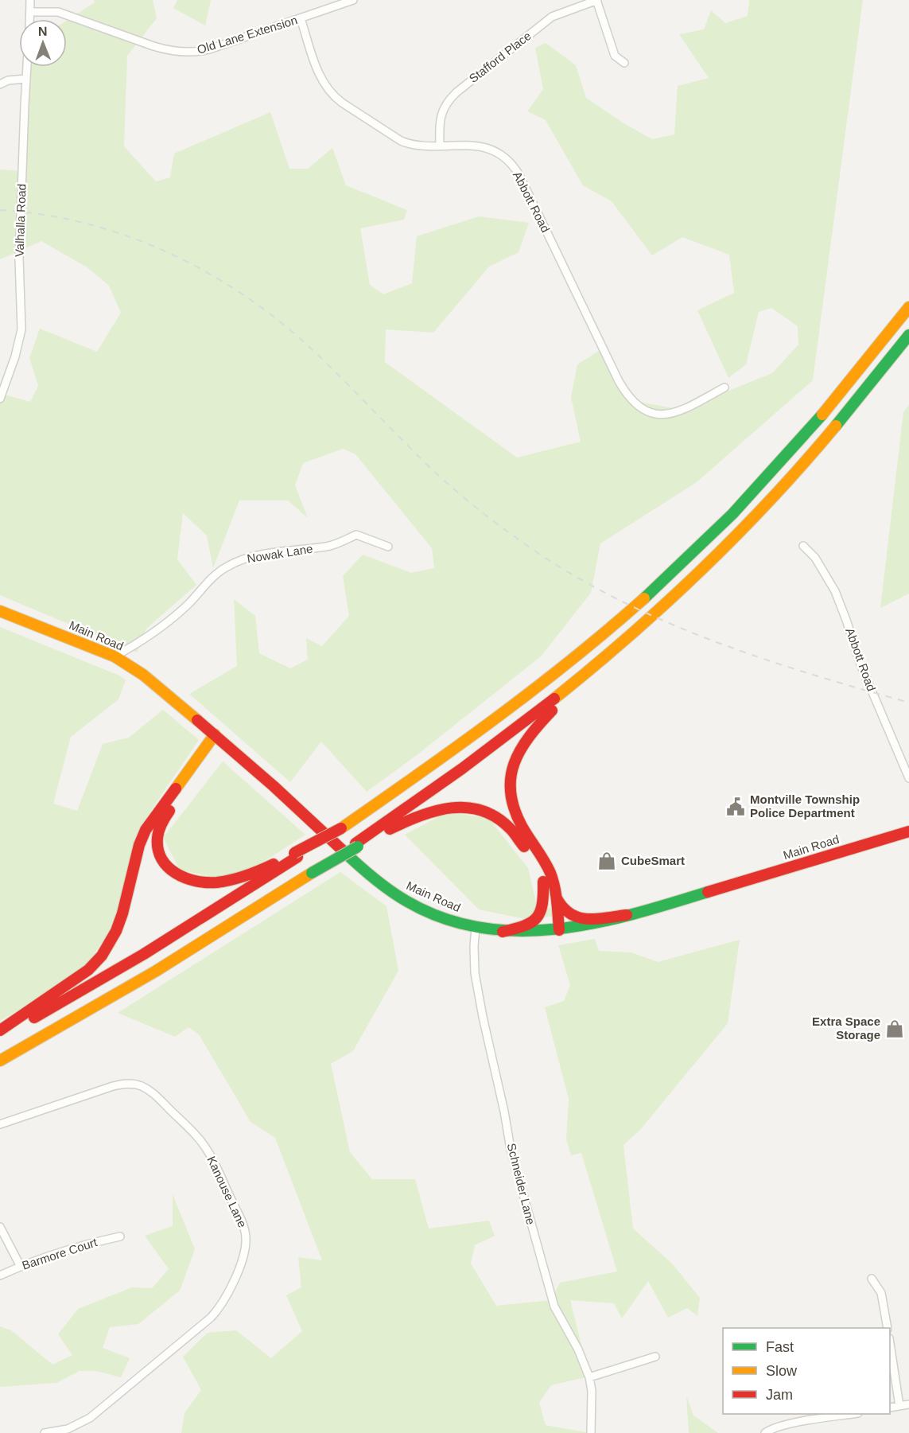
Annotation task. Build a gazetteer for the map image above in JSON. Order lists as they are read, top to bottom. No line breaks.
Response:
{"streets":{"main road":["Main Road"],"street":["Old Lane Extension","Stafford Place","Abbott Road","Valhalla Road","Nowak Lane","Schneider Lane","Kanouse Lane","Barmore Court"]},"crossings":[["Old Lane Extension","Abbott Road"],["Stafford Place","Abbott Road"],["Nowak Lane","Main Road"],["Main Road","Schneider Lane"]],"places":{"public building":["Montville Township Police Department"],"shop":["CubeSmart","Extra Space Storage"]},"legend":["Fast","Slow","Jam"],"north":"top"}
